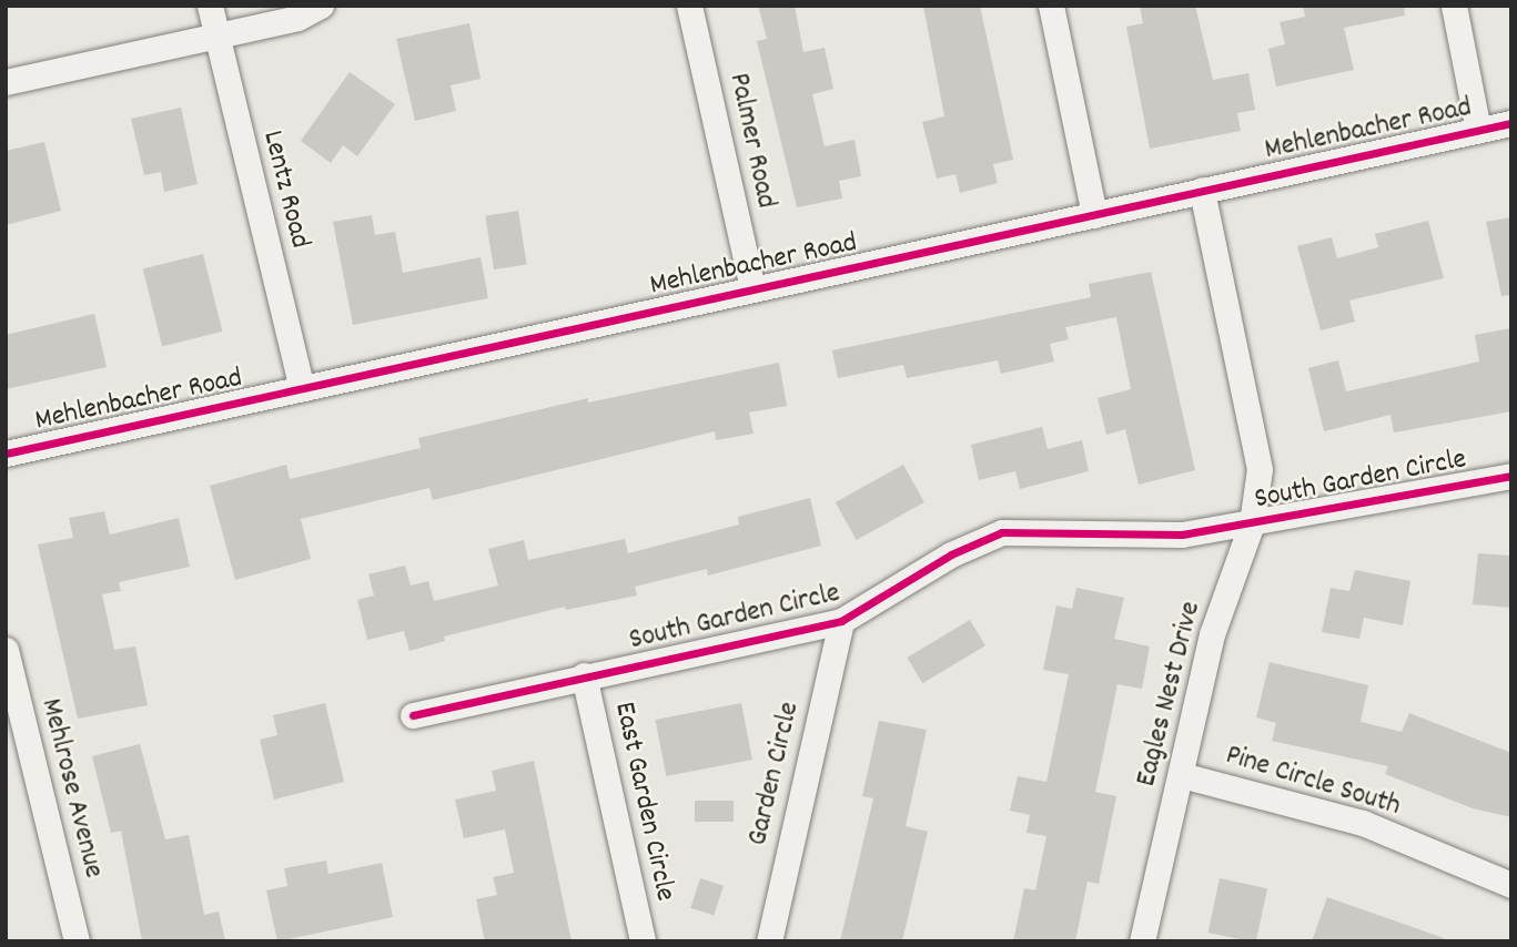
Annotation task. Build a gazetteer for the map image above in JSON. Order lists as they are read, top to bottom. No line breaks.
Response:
{"streets":{"street":["Mehlenbacher Road","Palmer Road","Lentz Road","South Garden Circle","Eagles Nest Drive","Garden Circle","Pine Circle South","Mehlrose Avenue","East Garden Circle"]},"crossings":[["Mehlenbacher Road","Palmer Road"],["Mehlenbacher Road","Lentz Road"],["Mehlenbacher Road","Eagles Nest Drive"],["South Garden Circle","Eagles Nest Drive"],["South Garden Circle","Garden Circle"],["South Garden Circle","East Garden Circle"],["Eagles Nest Drive","Pine Circle South"]]}
